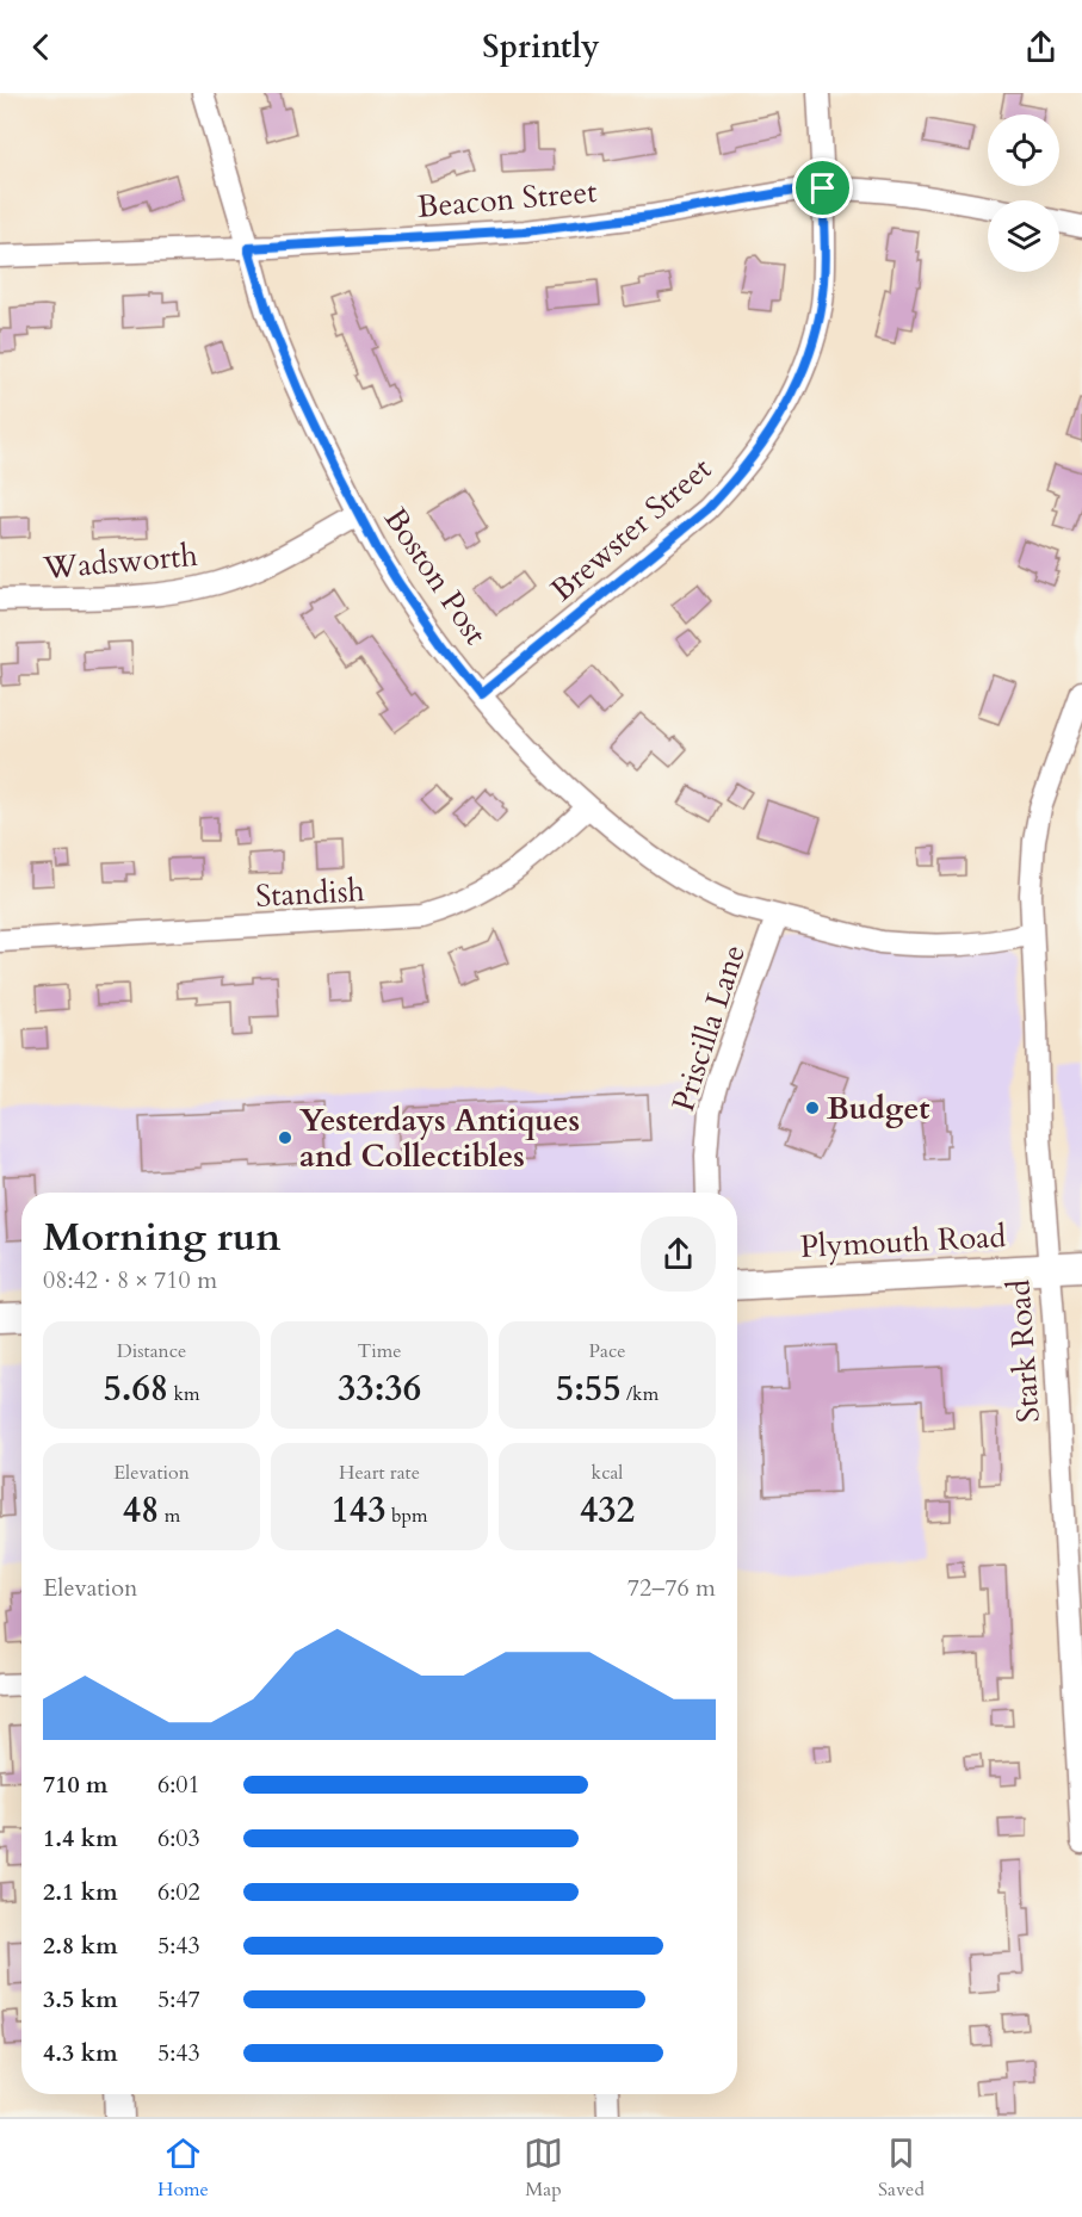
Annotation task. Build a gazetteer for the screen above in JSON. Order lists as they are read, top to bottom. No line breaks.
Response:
{"streets":{"main road":["Plymouth Road"],"street":["Beacon Street","Brewster Street","Wadsworth","Boston Post","Standish","Priscilla Lane","Stark Road"]},"crossings":[["Beacon Street","Brewster Street"],["Beacon Street","Boston Post"],["Brewster Street","Boston Post"],["Wadsworth","Boston Post"],["Boston Post","Standish"],["Boston Post","Priscilla Lane"],["Boston Post","Stark Road"],["Plymouth Road","Stark Road"]],"places":["Budget","Yesterdays Antiques and Collectibles"],"page":{"header":"Sprintly","heading":["Morning run","08:42 · 8 × 710 m"],"stats":[["Distance","5.68 km"],["Time","33:36"],["Pace","5:55 /km"],["Elevation","48 m"],["Heart rate","143 bpm"],["kcal","432"]],"chart":["Elevation","72–76 m"],"list":[{"name":"710 m","note":"6:01"},{"name":"1.4 km","note":"6:03"},{"name":"2.1 km","note":"6:02"},{"name":"2.8 km","note":"5:43"},{"name":"3.5 km","note":"5:47"},{"name":"4.3 km","note":"5:43"}],"tabs":["Home","Map","Saved"]}}
